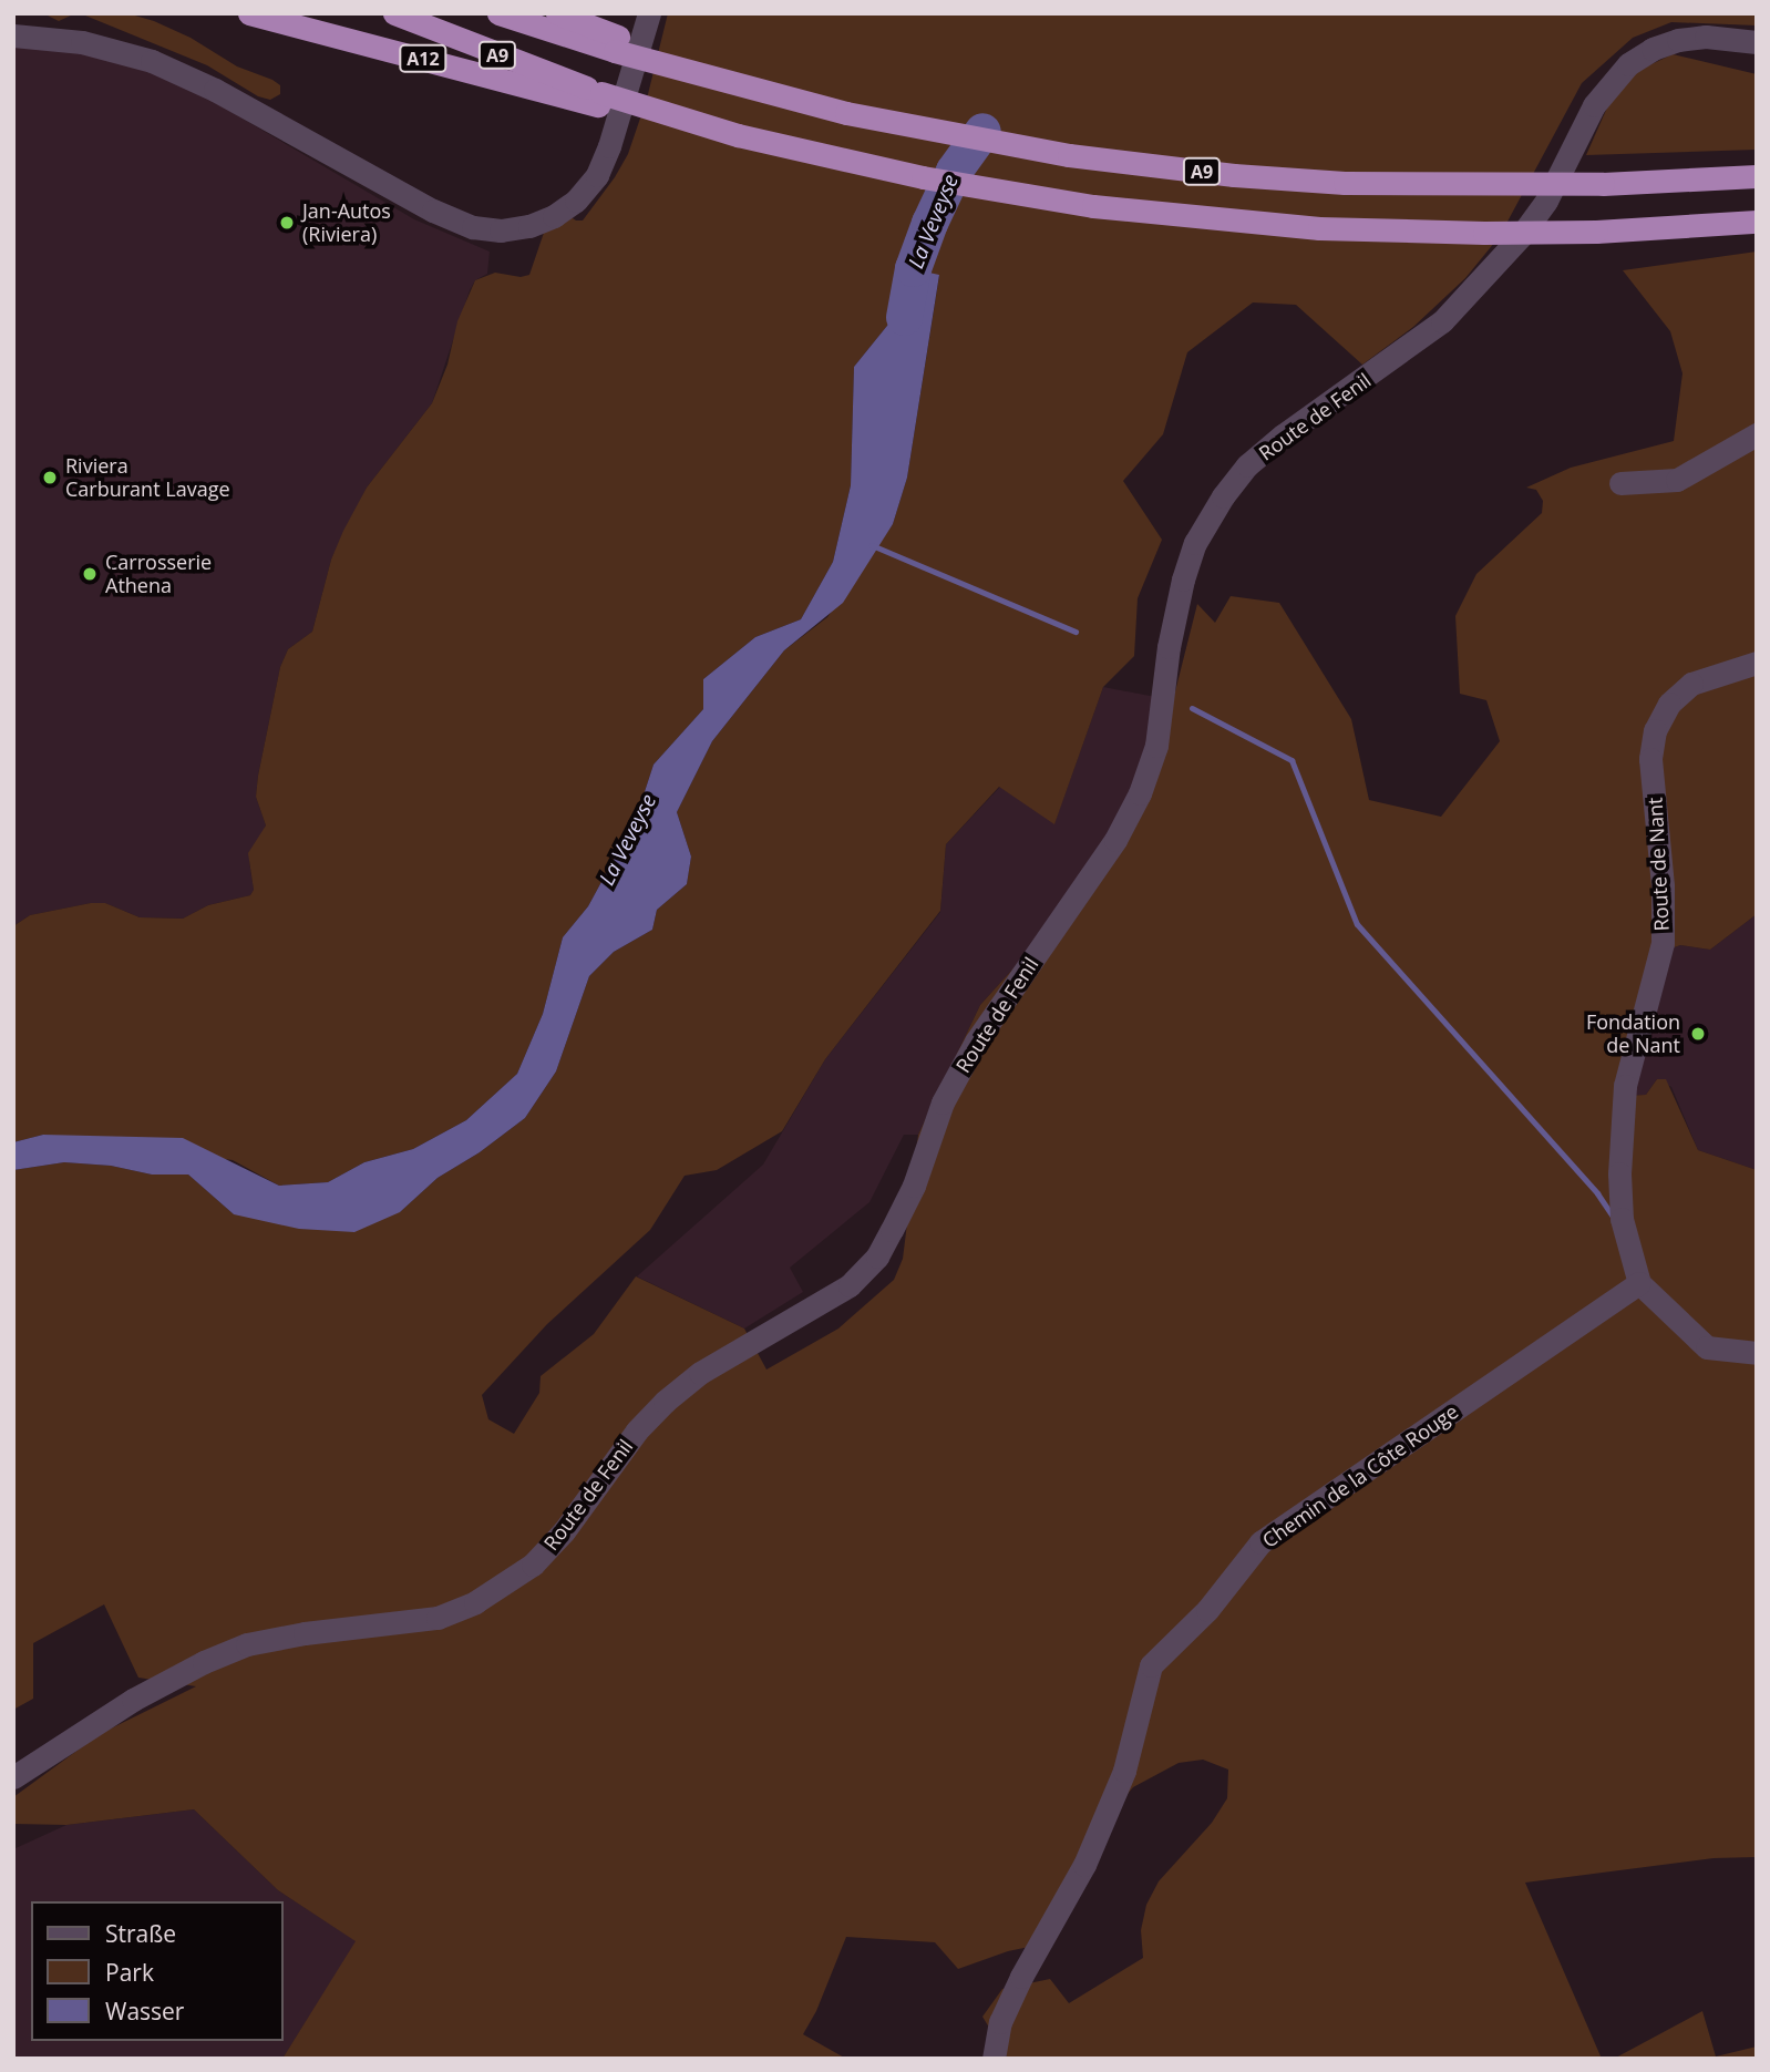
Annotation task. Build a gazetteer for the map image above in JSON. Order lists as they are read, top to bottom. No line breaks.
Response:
{"streets":{"highway":["A9","A12"],"street":["Route de Fenil","Route de Nant","Chemin de la Côte Rouge"]},"crossings":[["A9","A12"],["Route de Nant","Chemin de la Côte Rouge"]],"water":["La Veveyse"],"places":["Jan-Autos (Riviera)","Riviera Carburant Lavage","Carrosserie Athena","Fondation de Nant"],"legend":["Straße","Park","Wasser"]}
